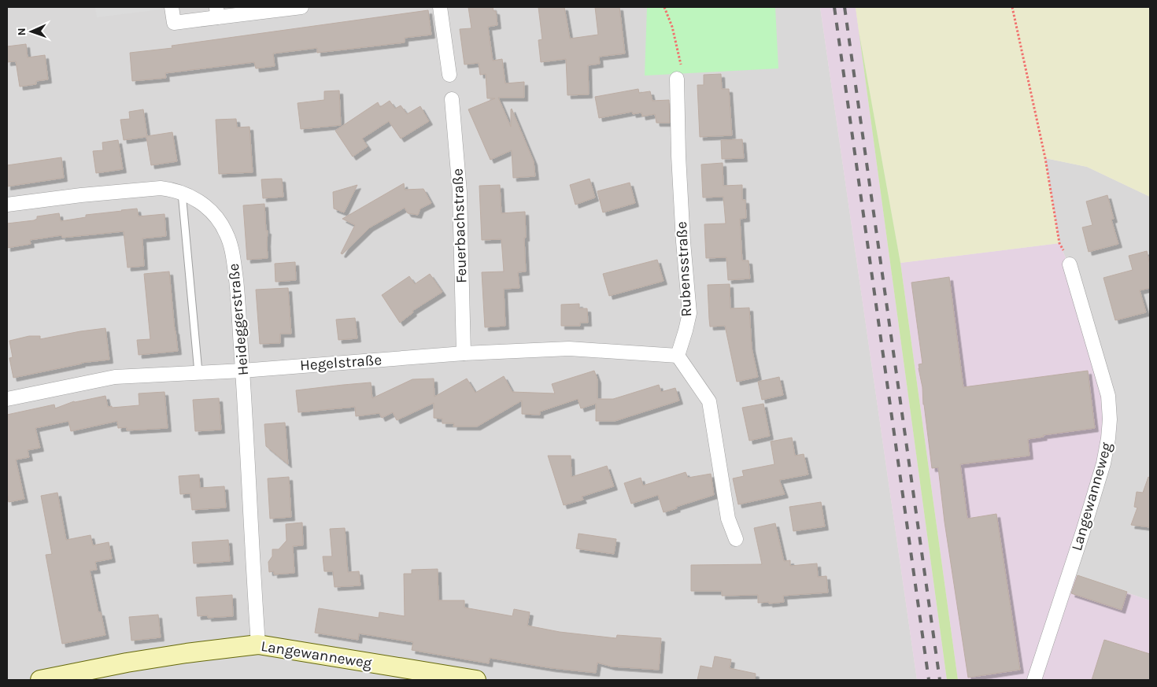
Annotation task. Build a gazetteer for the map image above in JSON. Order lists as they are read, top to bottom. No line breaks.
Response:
{"streets":{"street":["Feuerbachstraße","Rubensstraße","Heideggerstraße","Hegelstraße","Langewanneweg"]},"crossings":[["Feuerbachstraße","Hegelstraße"],["Rubensstraße","Hegelstraße"],["Heideggerstraße","Hegelstraße"],["Heideggerstraße","Langewanneweg"]],"north":"left"}
